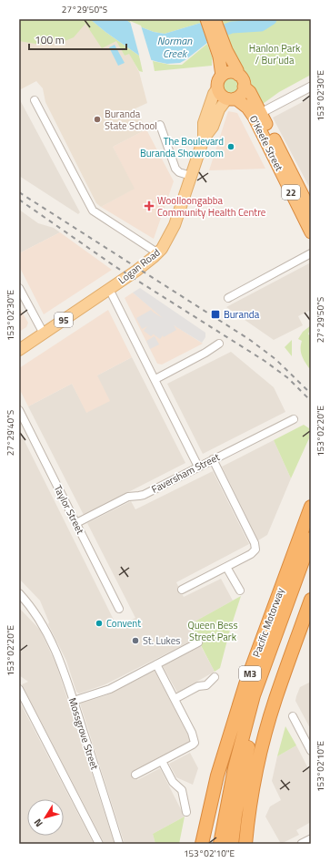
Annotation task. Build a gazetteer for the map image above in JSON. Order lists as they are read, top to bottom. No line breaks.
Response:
{"streets":{"highway":["O'Keefe Street","22","95","Pacific Motorway","M3"],"main road":["Logan Road"],"street":["Faversham Street","Taylor Street","Mossgrove Street"]},"crossings":[["O'Keefe Street","22"],["O'Keefe Street","Logan Road"],["O'Keefe Street","95"],["22","Logan Road"],["22","95"],["Logan Road","95"],["Faversham Street","Taylor Street"]],"water":["Norman Creek"],"parks":["Hanlon Park / Bur'uda","Queen Bess Street Park"],"places":{"other":["Buranda State School","The Boulevard Buranda Showroom","Convent","St. Lukes"],"health":["Woolloongabba Community Health Centre"],"transit":["Buranda"]},"scale_bar":"100 m","north":"bottom left","coordinates":["27°29'50\"S","153°02'30\"E","153°02'20\"E","27°29'40\"S","153°02'10\"E"]}
